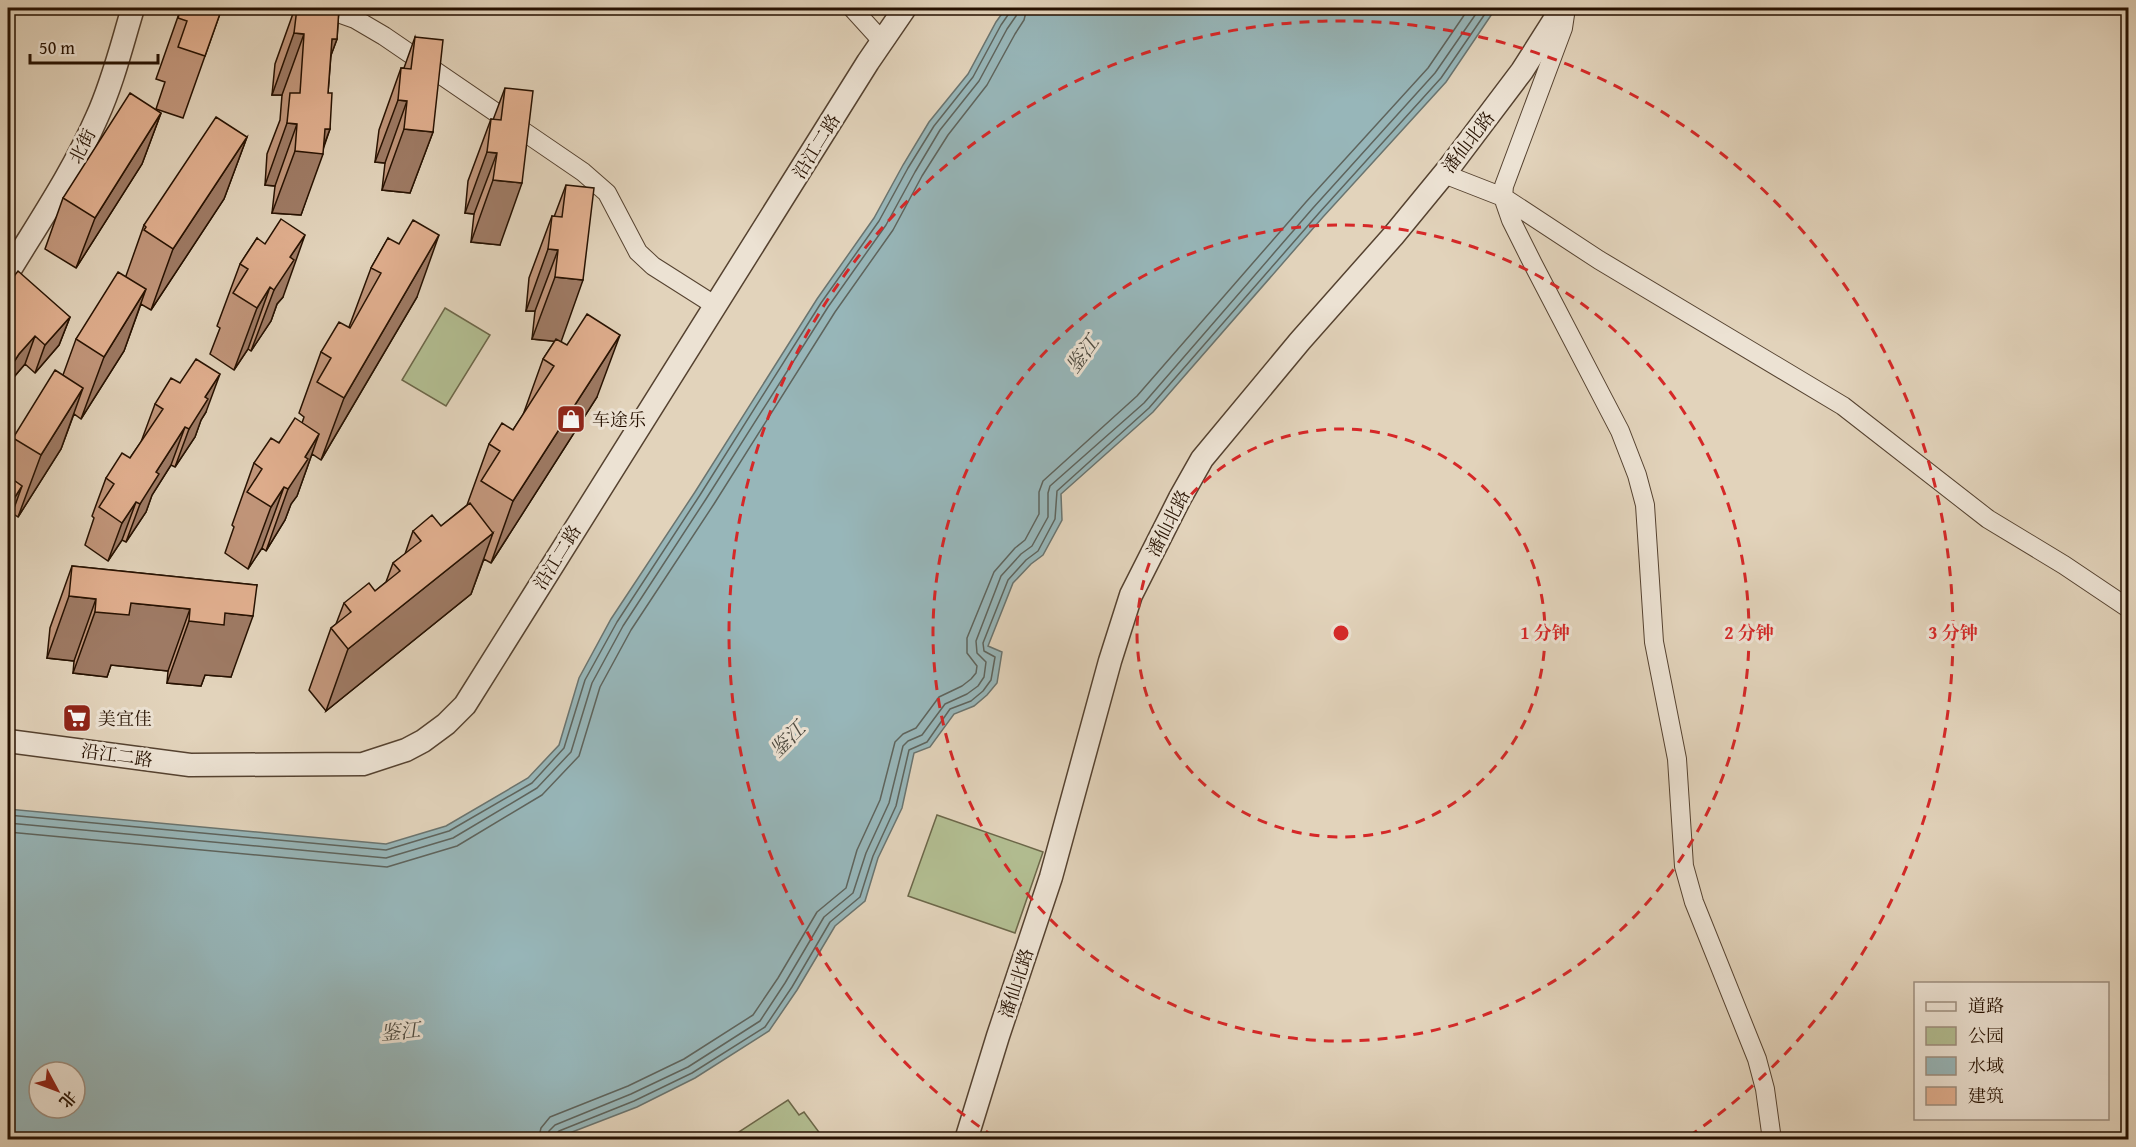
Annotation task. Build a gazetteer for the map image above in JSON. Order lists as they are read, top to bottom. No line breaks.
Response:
{"streets":{"street":["潘仙北路","北街","沿江二路"]},"water":["鉴江"],"places":{"shop":["车途乐"],"supermarket":["美宜佳"]},"legend":["道路","公园","水域","建筑"],"scale_bar":"50 m","north":"bottom right","rings":["1 分钟","2 分钟","3 分钟"]}
